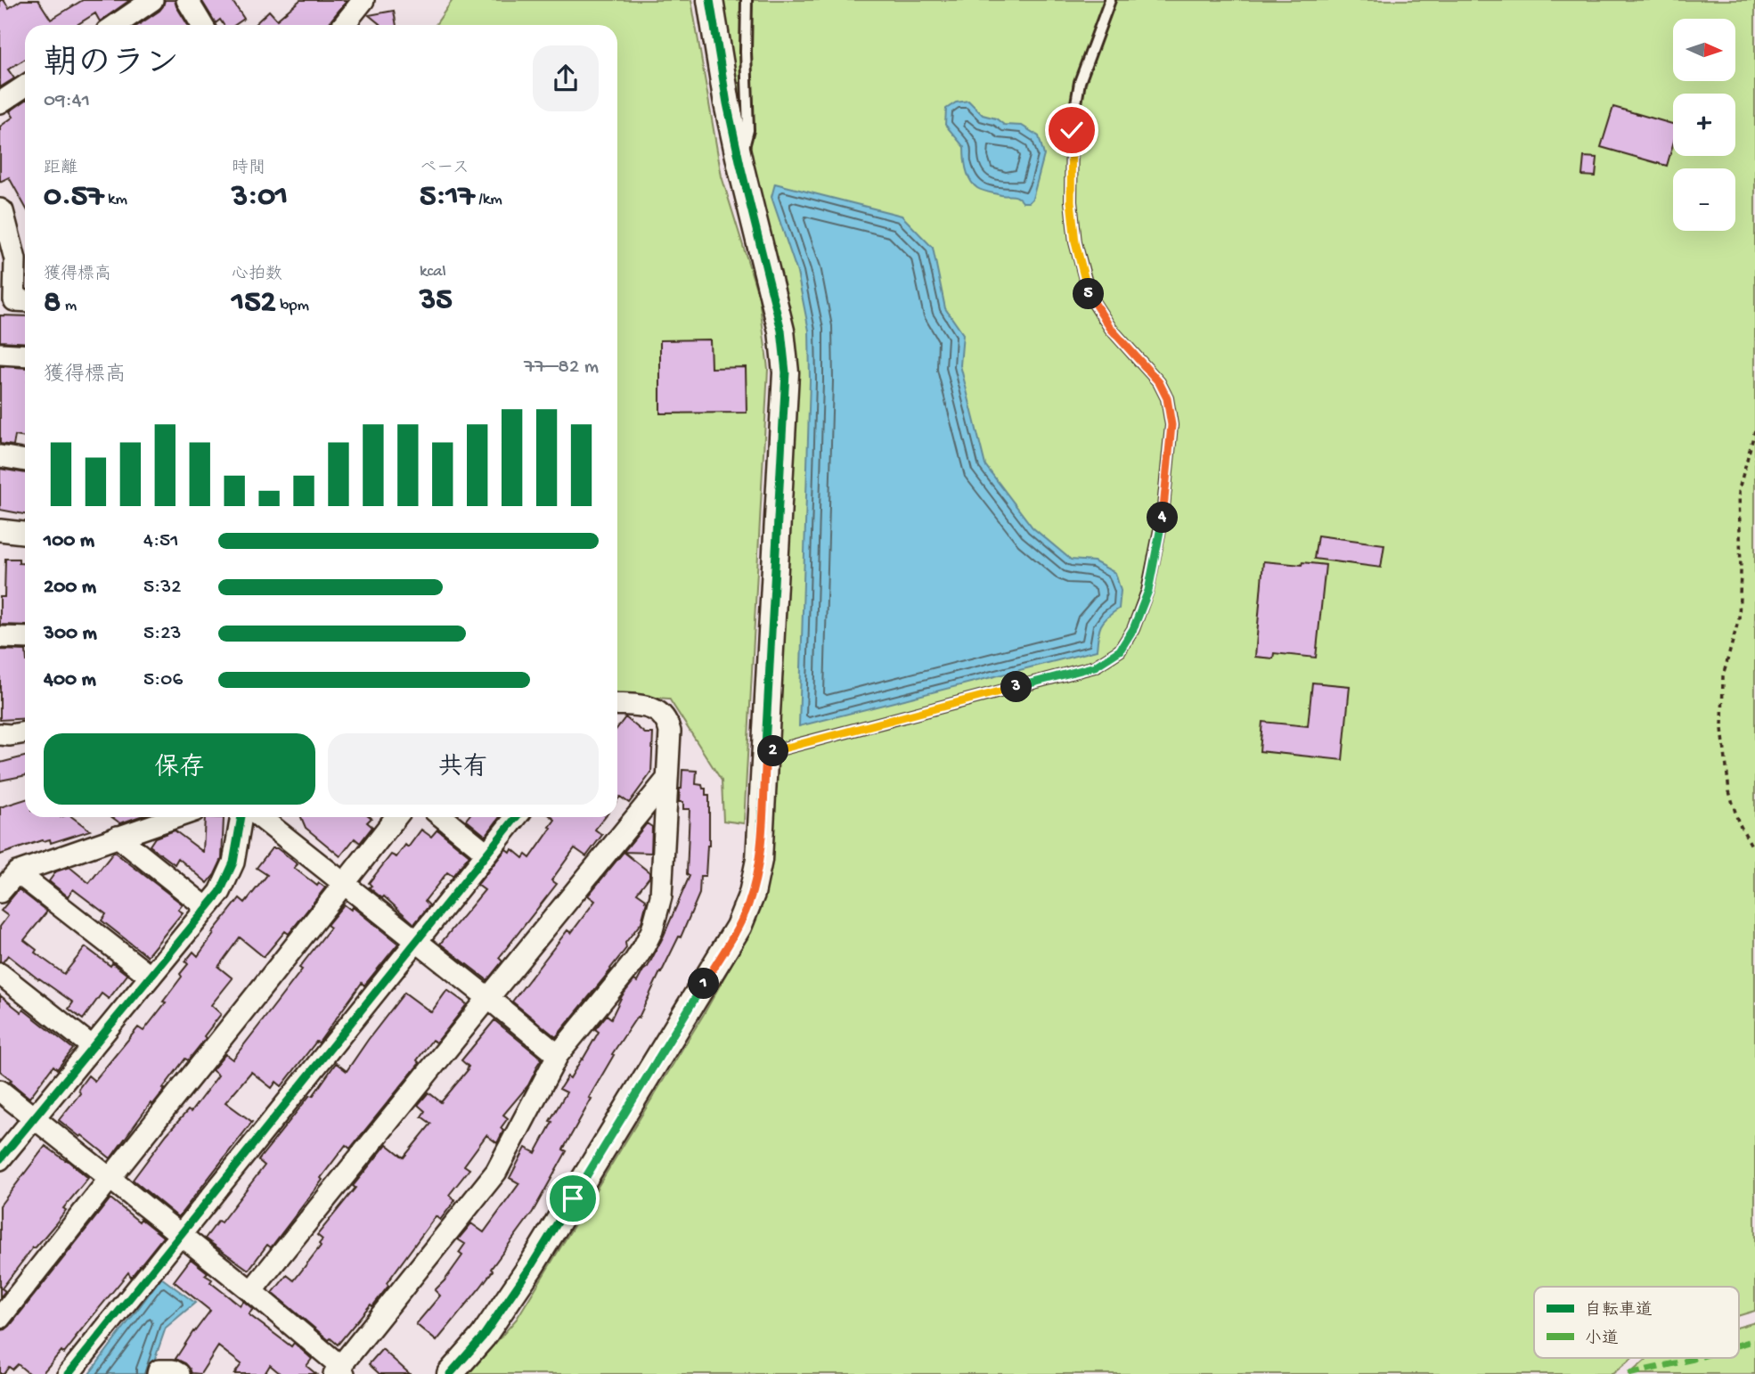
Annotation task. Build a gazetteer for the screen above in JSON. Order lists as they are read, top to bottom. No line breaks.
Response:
{"legend":["自転車道","小道"],"north":"right","page":{"map_buttons":["+","−"],"heading":["朝のラン","09:41"],"stats":[["距離","0.57 km"],["時間","3:01"],["ペース","5:17 /km"],["獲得標高","8 m"],["心拍数","152 bpm"],["kcal","35"]],"pins":["5","4","3","2","1"],"chart":["獲得標高","77–82 m"],"list":[{"name":"100 m","note":"4:51"},{"name":"200 m","note":"5:32"},{"name":"300 m","note":"5:23"},{"name":"400 m","note":"5:06"}],"buttons":["保存","共有"]}}
